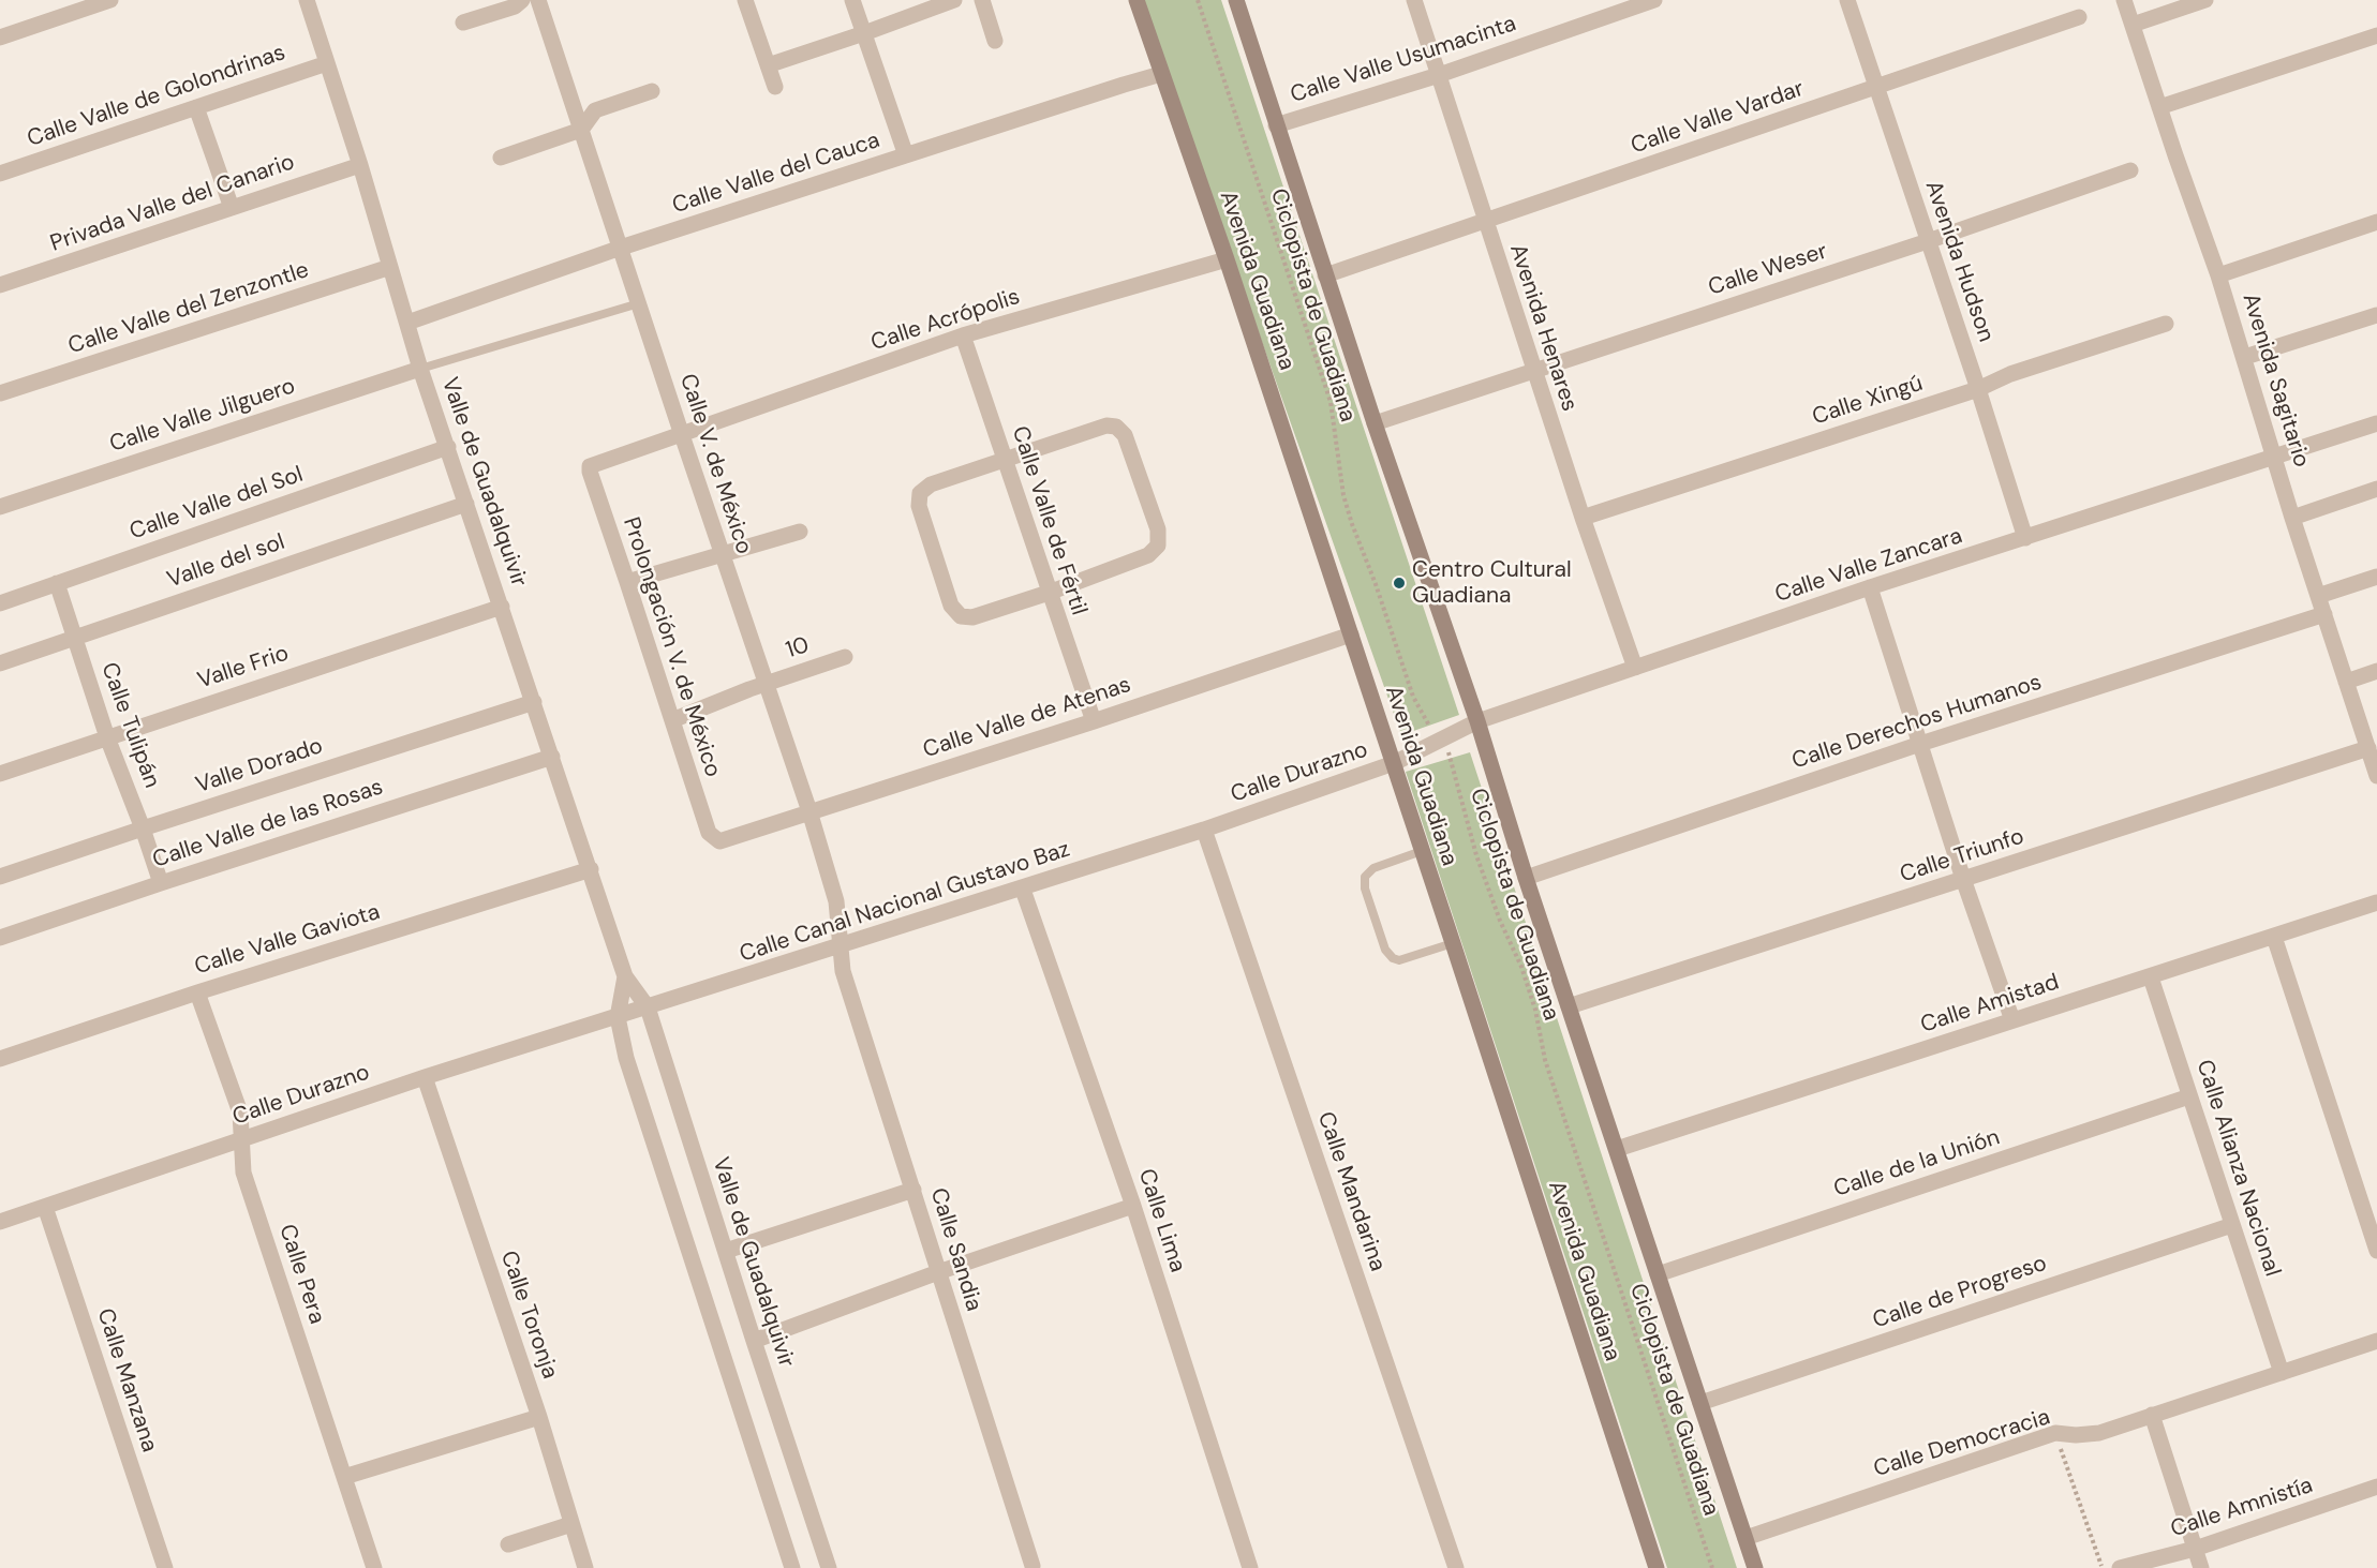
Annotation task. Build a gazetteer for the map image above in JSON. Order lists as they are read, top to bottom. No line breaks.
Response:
{"streets":{"street":["Calle Valle Usumacinta","Calle Valle de Golondrinas","Calle Valle Vardar","Calle Valle del Cauca","Privada Valle del Canario","Avenida Hudson","Calle Weser","Avenida Guadiana","Calle Valle del Zenzontle","Calle Acrópolis","Avenida Henares","Avenida Sagitario","Calle Xingú","Calle Valle Jilguero","Calle V. de México","Valle de Guadalquivir","Calle Valle del Sol","Calle Valle de Fértil","Valle del sol","Calle Valle Zancara","Prolongación V. de México","10","Valle Frio","Calle Valle de Atenas","Calle Derechos Humanos","Calle Tulipán","Valle Dorado","Calle Durazno","Calle Valle de las Rosas","Calle Triunfo","Calle Canal Nacional Gustavo Baz","Calle Valle Gaviota","Calle Amistad","Calle de la Unión","Calle Alianza Nacional","Calle Mandarina","Calle Lima","Calle Sandia","Calle Pera","Calle de Progreso","Calle Toronja","Calle Manzana","Calle Democracia","Calle Amnistía"],"path":["Ciclopista de Guadiana"]},"crossings":[["Calle Valle Usumacinta","Avenida Henares"],["Calle Valle de Golondrinas","Valle de Guadalquivir"],["Calle Valle Vardar","Avenida Hudson"],["Calle Valle Vardar","Avenida Henares"],["Calle Valle del Cauca","Avenida Guadiana"],["Calle Valle del Cauca","Calle V. de México"],["Calle Valle del Cauca","Valle de Guadalquivir"],["Privada Valle del Canario","Valle de Guadalquivir"],["Avenida Hudson","Calle Weser"],["Avenida Hudson","Calle Xingú"],["Avenida Hudson","Calle Valle Zancara"],["Calle Weser","Avenida Henares"],["Avenida Guadiana","Calle Acrópolis"],["Avenida Guadiana","Calle Valle de Atenas"],["Avenida Guadiana","Calle Durazno"],["Ciclopista de Guadiana","Calle Durazno"],["Calle Valle del Zenzontle","Valle de Guadalquivir"],["Calle Acrópolis","Calle V. de México"],["Calle Acrópolis","Calle Valle de Fértil"],["Calle Acrópolis","Prolongación V. de México"],["Avenida Henares","Calle Xingú"],["Avenida Henares","Calle Valle Zancara"],["Avenida Sagitario","Calle Valle Zancara"],["Avenida Sagitario","Calle Derechos Humanos"],["Avenida Sagitario","Calle Triunfo"],["Calle Valle Jilguero","Valle de Guadalquivir"],["Calle V. de México","10"],["Calle V. de México","Calle Valle de Atenas"],["Calle V. de México","Calle Canal Nacional Gustavo Baz"],["Calle V. de México","Calle Sandia"],["Valle de Guadalquivir","Calle Valle del Sol"],["Valle de Guadalquivir","Valle del sol"],["Valle de Guadalquivir","Valle Frio"],["Valle de Guadalquivir","Valle Dorado"],["Valle de Guadalquivir","Calle Durazno"],["Valle de Guadalquivir","Calle Valle de las Rosas"],["Valle de Guadalquivir","Calle Canal Nacional Gustavo Baz"],["Valle de Guadalquivir","Calle Valle Gaviota"],["Calle Valle del Sol","Calle Tulipán"],["Calle Valle de Fértil","Calle Valle de Atenas"],["Valle del sol","Calle Tulipán"],["Calle Valle Zancara","Calle Durazno"],["Prolongación V. de México","10"],["Prolongación V. de México","Calle Valle de Atenas"],["Valle Frio","Calle Tulipán"],["Calle Tulipán","Valle Dorado"],["Calle Tulipán","Calle Valle de las Rosas"],["Calle Durazno","Calle Canal Nacional Gustavo Baz"],["Calle Durazno","Calle Mandarina"],["Calle Durazno","Calle Pera"],["Calle Durazno","Calle Toronja"],["Calle Durazno","Calle Manzana"],["Calle Canal Nacional Gustavo Baz","Calle Mandarina"],["Calle Canal Nacional Gustavo Baz","Calle Lima"],["Calle Canal Nacional Gustavo Baz","Calle Sandia"],["Calle Valle Gaviota","Calle Pera"],["Calle Amistad","Calle Alianza Nacional"],["Calle de la Unión","Calle Alianza Nacional"],["Calle Alianza Nacional","Calle de Progreso"],["Calle Alianza Nacional","Calle Democracia"]],"places":["Centro Cultural Guadiana"]}
